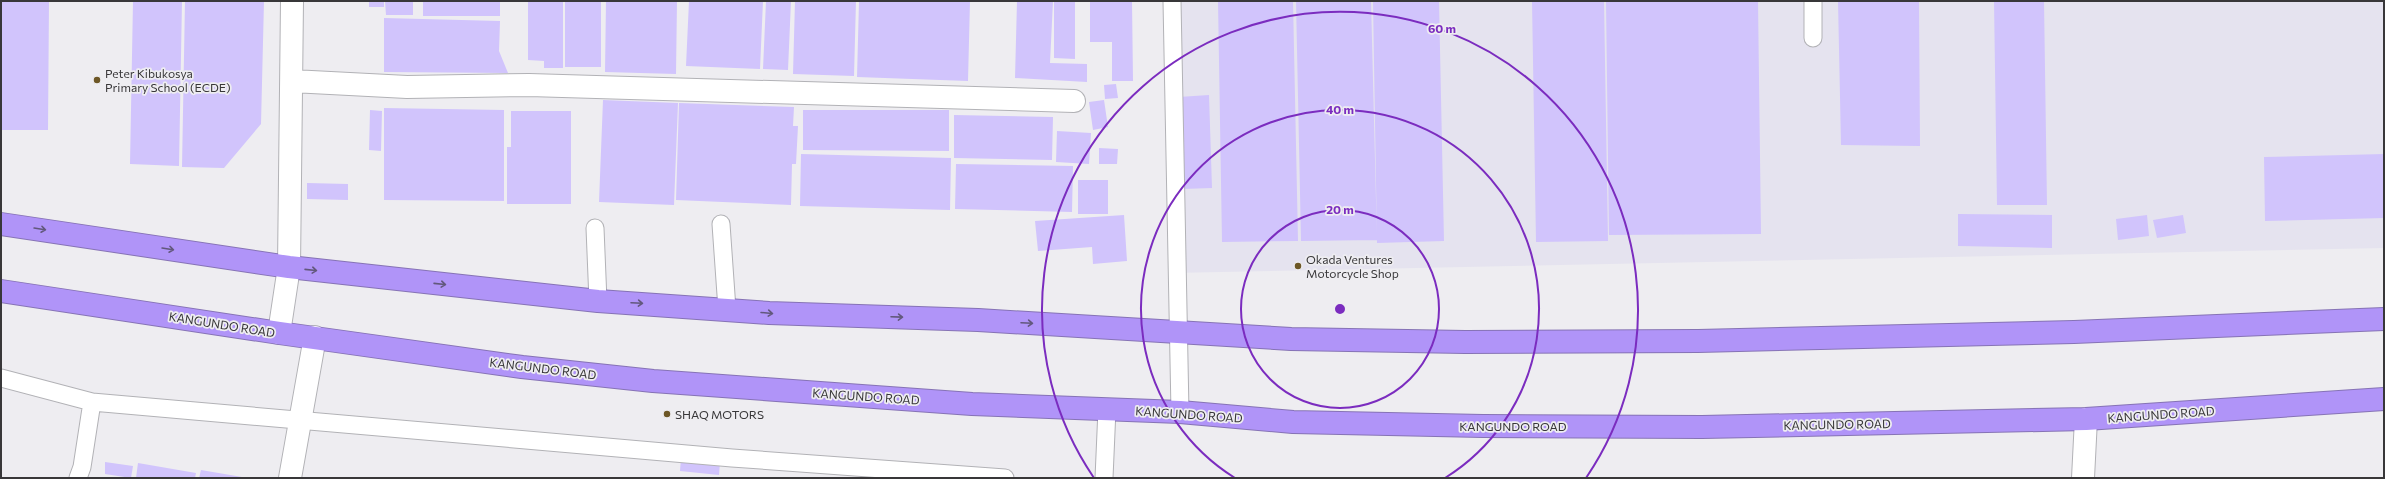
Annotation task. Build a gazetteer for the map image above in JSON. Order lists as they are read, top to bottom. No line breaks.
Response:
{"streets":{"highway":["KANGUNDO ROAD"]},"places":["Peter Kibukosya Primary School (ECDE)","Okada Ventures Motorcycle Shop","SHAQ MOTORS"],"rings":["60 m","40 m","20 m"]}
